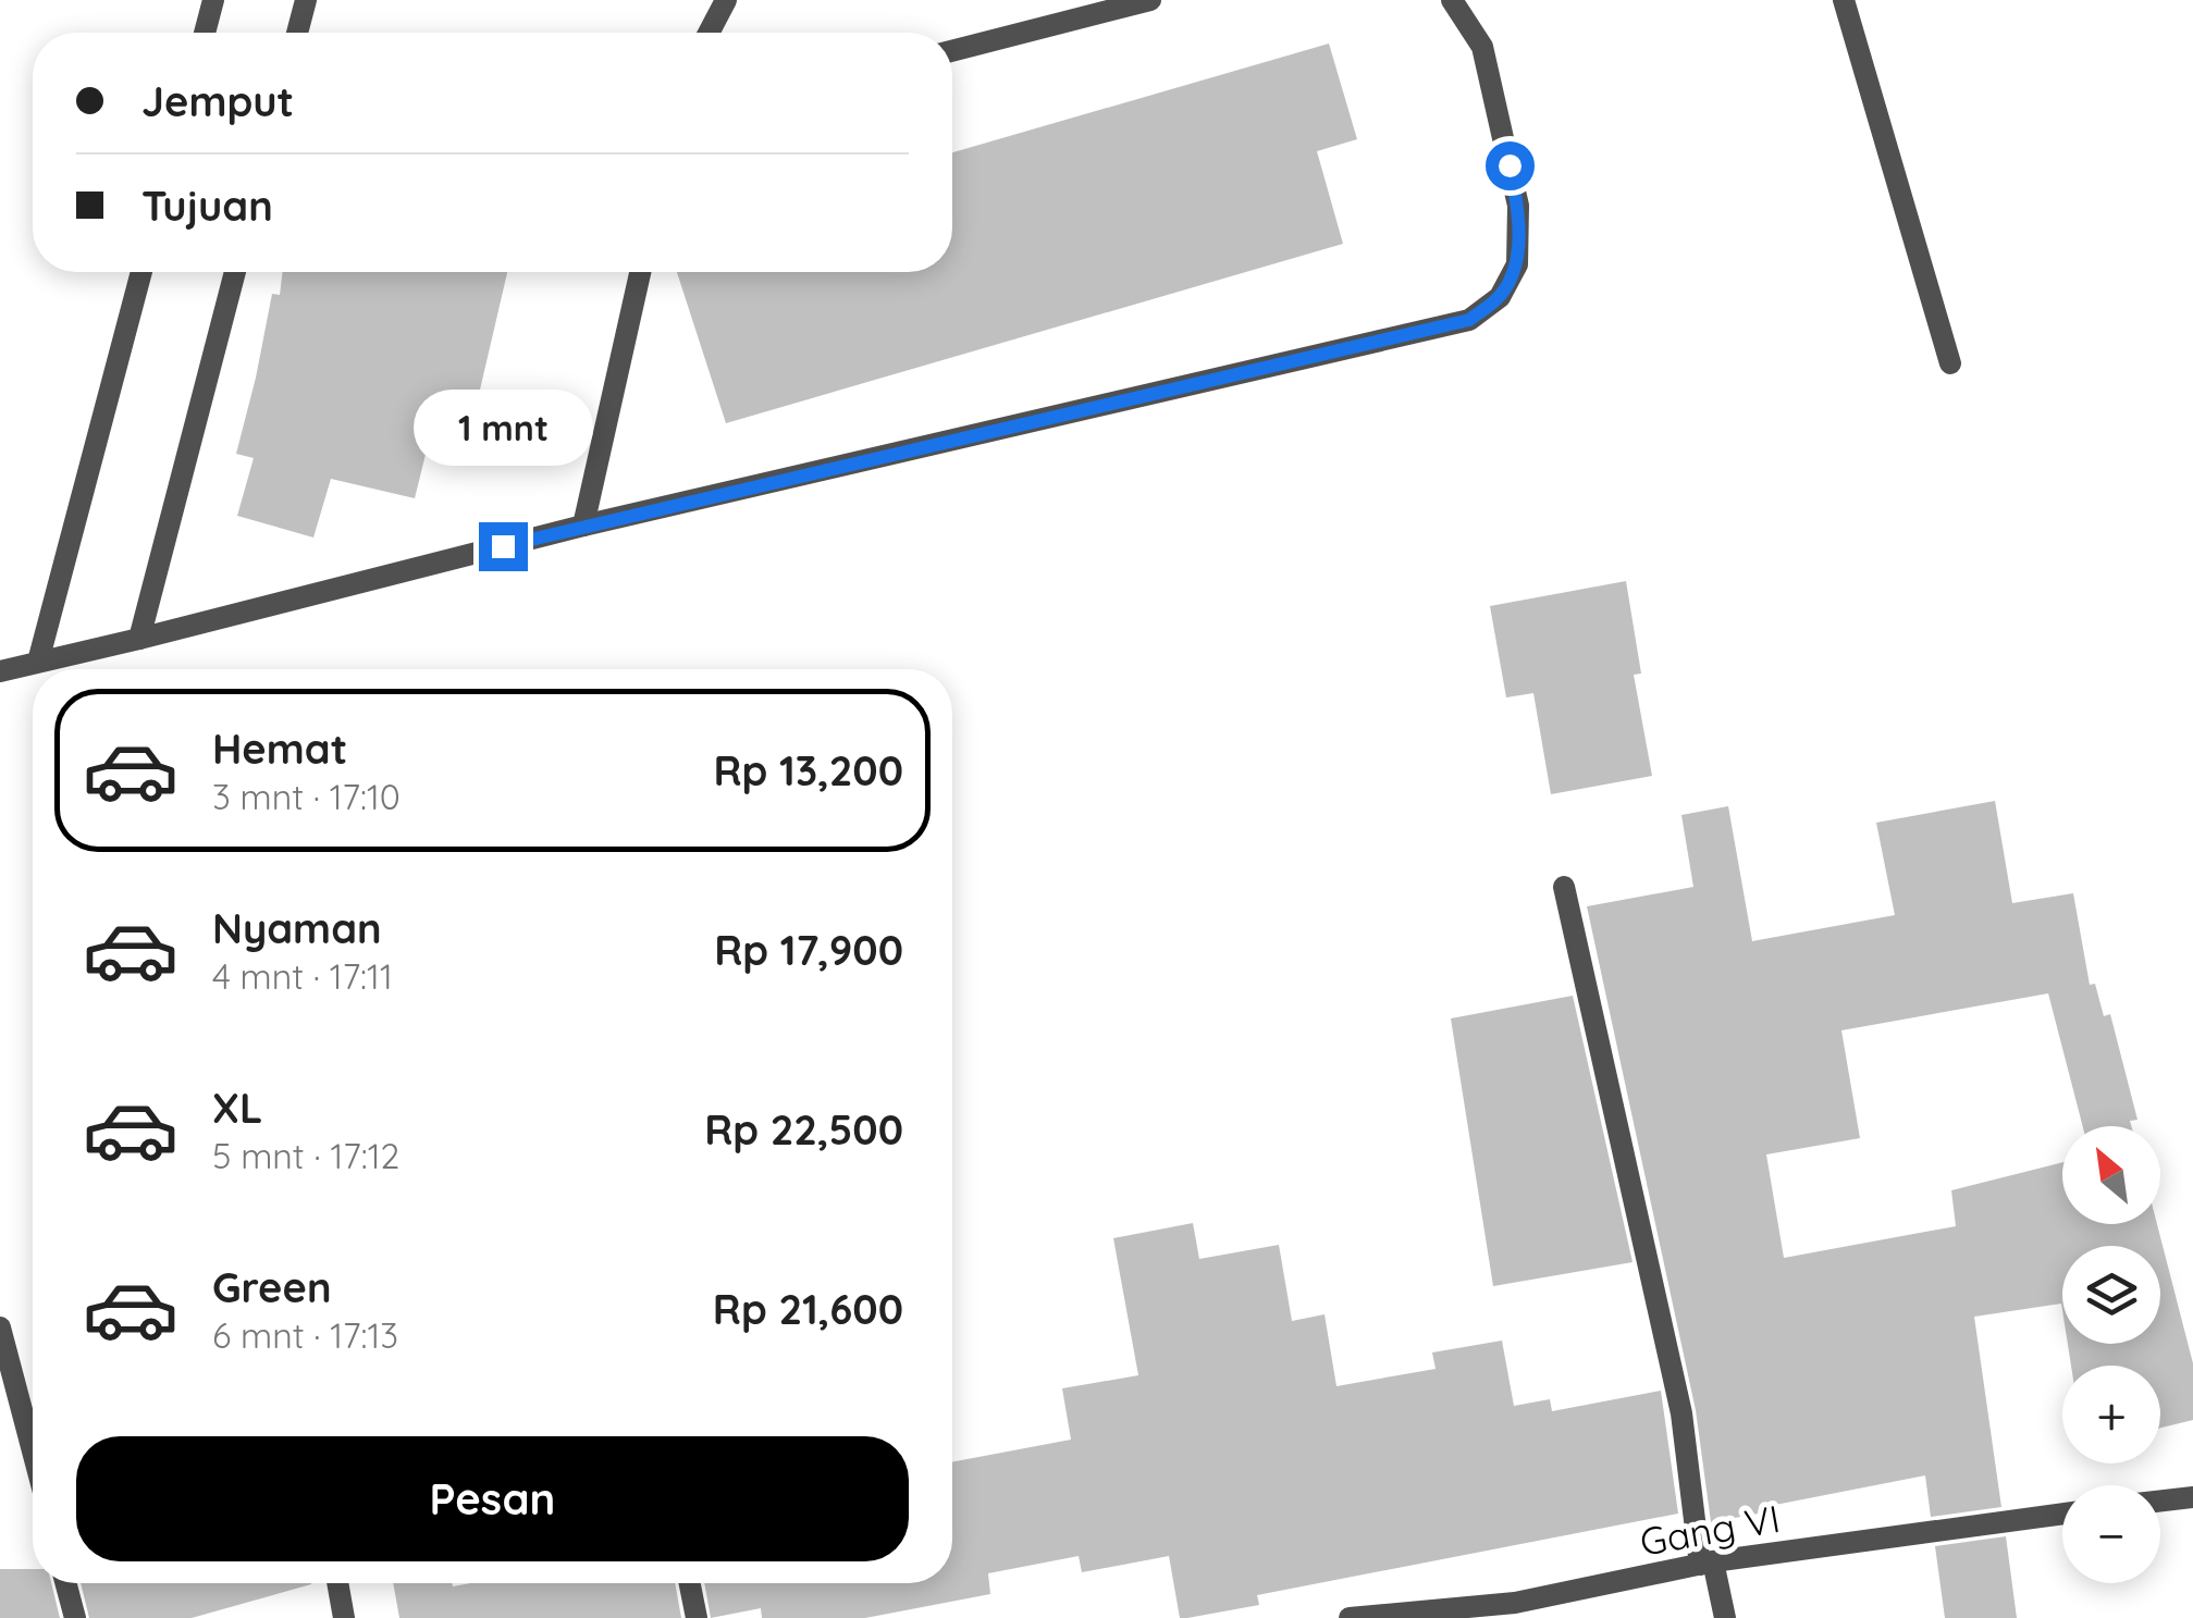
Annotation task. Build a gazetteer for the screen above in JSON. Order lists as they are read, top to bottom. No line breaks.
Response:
{"streets":{"street":["Gang VI"]},"north":"top left","page":{"banner":["Jemput","Tujuan"],"bubble":"1 mnt","list":[{"name":"Hemat","note":"3 mnt · 17:10","value":"Rp 13,200"},{"name":"Nyaman","note":"4 mnt · 17:11","value":"Rp 17,900"},{"name":"XL","note":"5 mnt · 17:12","value":"Rp 22,500"},{"name":"Green","note":"6 mnt · 17:13","value":"Rp 21,600"}],"map_buttons":["+","−"],"buttons":"Pesan"}}
